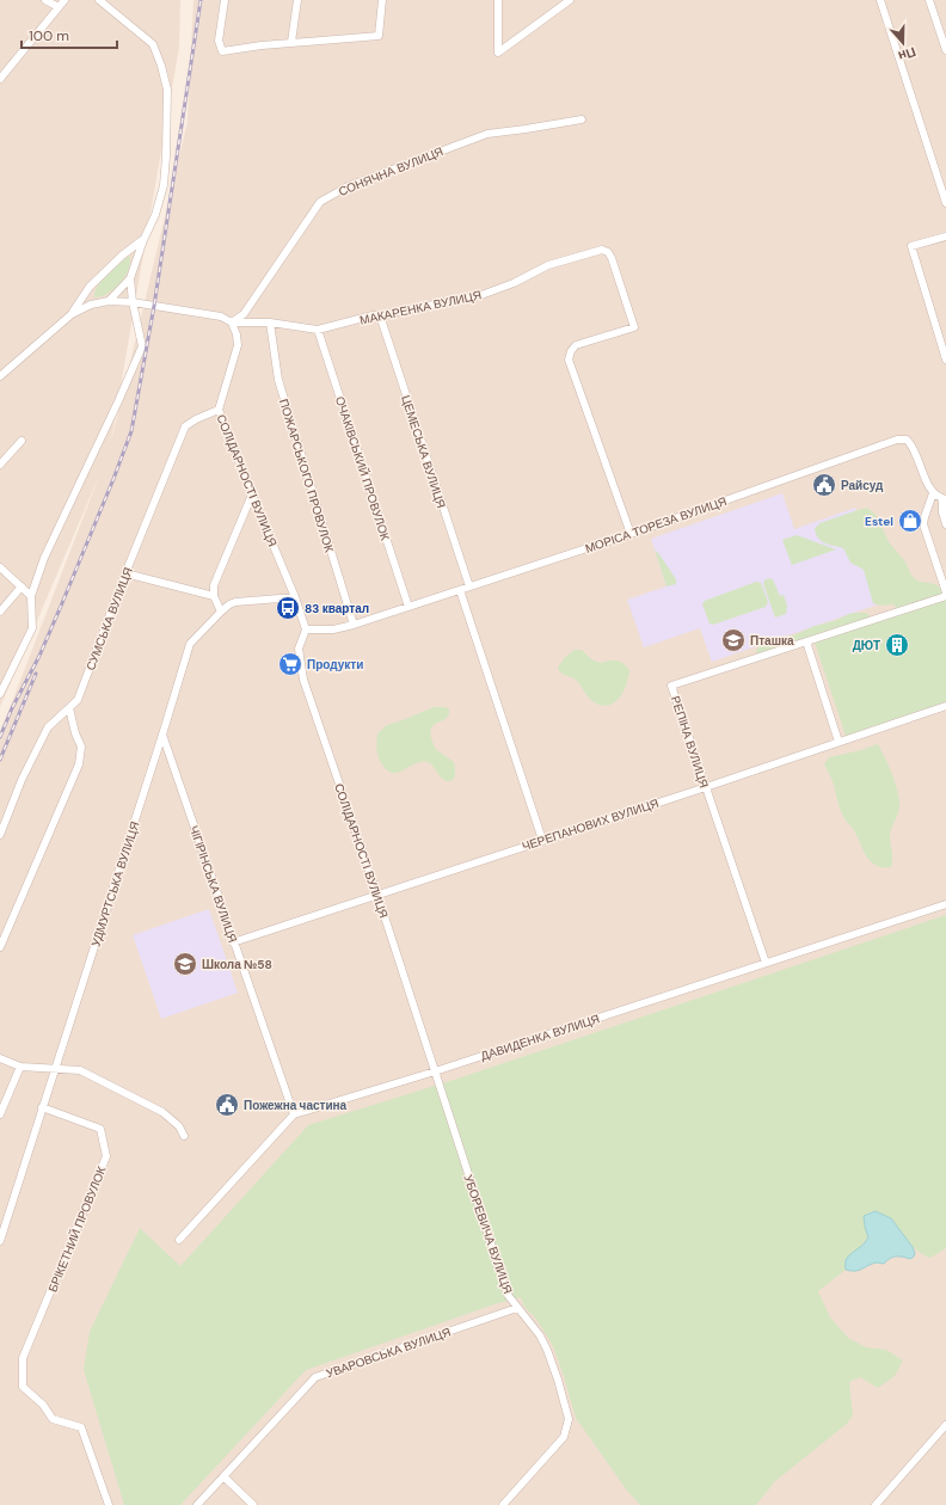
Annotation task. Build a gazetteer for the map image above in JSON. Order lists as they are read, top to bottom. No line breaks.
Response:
{"streets":{"street":["СОНЯЧНА ВУЛИЦЯ","МАКАРЕНКА ВУЛИЦЯ","ЦЕМЕСЬКА ВУЛИЦЯ","ОЧАКIВСЬКИЙ ПРОВУЛОК","ПОЖАРСЬКОГО ПРОВУЛОК","СОЛІДАРНОСТІ ВУЛИЦЯ","МОРІСА ТОРЕЗА ВУЛИЦЯ","СУМСЬКА ВУЛИЦЯ","РЕПIНА ВУЛИЦЯ","ЧЕРЕПАНОВИХ ВУЛИЦЯ","УДМУРТСЬКА ВУЛИЦЯ","ЧIГIРIНСЬКА ВУЛИЦЯ","ДАВИДЕНКА ВУЛИЦЯ","БРIКЕТНИЙ ПРОВУЛОК","УБОРЕВИЧА ВУЛИЦЯ","УВАРОВСЬКА ВУЛИЦЯ"]},"crossings":[["СОНЯЧНА ВУЛИЦЯ","МАКАРЕНКА ВУЛИЦЯ"],["СОНЯЧНА ВУЛИЦЯ","СОЛІДАРНОСТІ ВУЛИЦЯ"],["МАКАРЕНКА ВУЛИЦЯ","ЦЕМЕСЬКА ВУЛИЦЯ"],["МАКАРЕНКА ВУЛИЦЯ","ОЧАКIВСЬКИЙ ПРОВУЛОК"],["МАКАРЕНКА ВУЛИЦЯ","ПОЖАРСЬКОГО ПРОВУЛОК"],["МАКАРЕНКА ВУЛИЦЯ","СОЛІДАРНОСТІ ВУЛИЦЯ"],["МАКАРЕНКА ВУЛИЦЯ","МОРІСА ТОРЕЗА ВУЛИЦЯ"],["ЦЕМЕСЬКА ВУЛИЦЯ","МОРІСА ТОРЕЗА ВУЛИЦЯ"],["ОЧАКIВСЬКИЙ ПРОВУЛОК","МОРІСА ТОРЕЗА ВУЛИЦЯ"],["ПОЖАРСЬКОГО ПРОВУЛОК","МОРІСА ТОРЕЗА ВУЛИЦЯ"],["СОЛІДАРНОСТІ ВУЛИЦЯ","МОРІСА ТОРЕЗА ВУЛИЦЯ"],["СОЛІДАРНОСТІ ВУЛИЦЯ","СУМСЬКА ВУЛИЦЯ"],["СОЛІДАРНОСТІ ВУЛИЦЯ","ЧЕРЕПАНОВИХ ВУЛИЦЯ"],["СОЛІДАРНОСТІ ВУЛИЦЯ","УДМУРТСЬКА ВУЛИЦЯ"],["СОЛІДАРНОСТІ ВУЛИЦЯ","ДАВИДЕНКА ВУЛИЦЯ"],["СОЛІДАРНОСТІ ВУЛИЦЯ","УБОРЕВИЧА ВУЛИЦЯ"],["РЕПIНА ВУЛИЦЯ","ЧЕРЕПАНОВИХ ВУЛИЦЯ"],["РЕПIНА ВУЛИЦЯ","ДАВИДЕНКА ВУЛИЦЯ"],["ЧЕРЕПАНОВИХ ВУЛИЦЯ","ЧIГIРIНСЬКА ВУЛИЦЯ"],["УДМУРТСЬКА ВУЛИЦЯ","ЧIГIРIНСЬКА ВУЛИЦЯ"],["УДМУРТСЬКА ВУЛИЦЯ","БРIКЕТНИЙ ПРОВУЛОК"],["ЧIГIРIНСЬКА ВУЛИЦЯ","ДАВИДЕНКА ВУЛИЦЯ"],["ДАВИДЕНКА ВУЛИЦЯ","УБОРЕВИЧА ВУЛИЦЯ"],["УБОРЕВИЧА ВУЛИЦЯ","УВАРОВСЬКА ВУЛИЦЯ"]],"places":{"public building":["Райсуд","Пожежна частина"],"shop":["Estel"],"bus stop":["83 квартал"],"school or university":["Пташка","Школа №58"],"building":["ДЮТ"],"supermarket":["Продукти"]},"scale_bar":"100 m","north":"bottom"}
